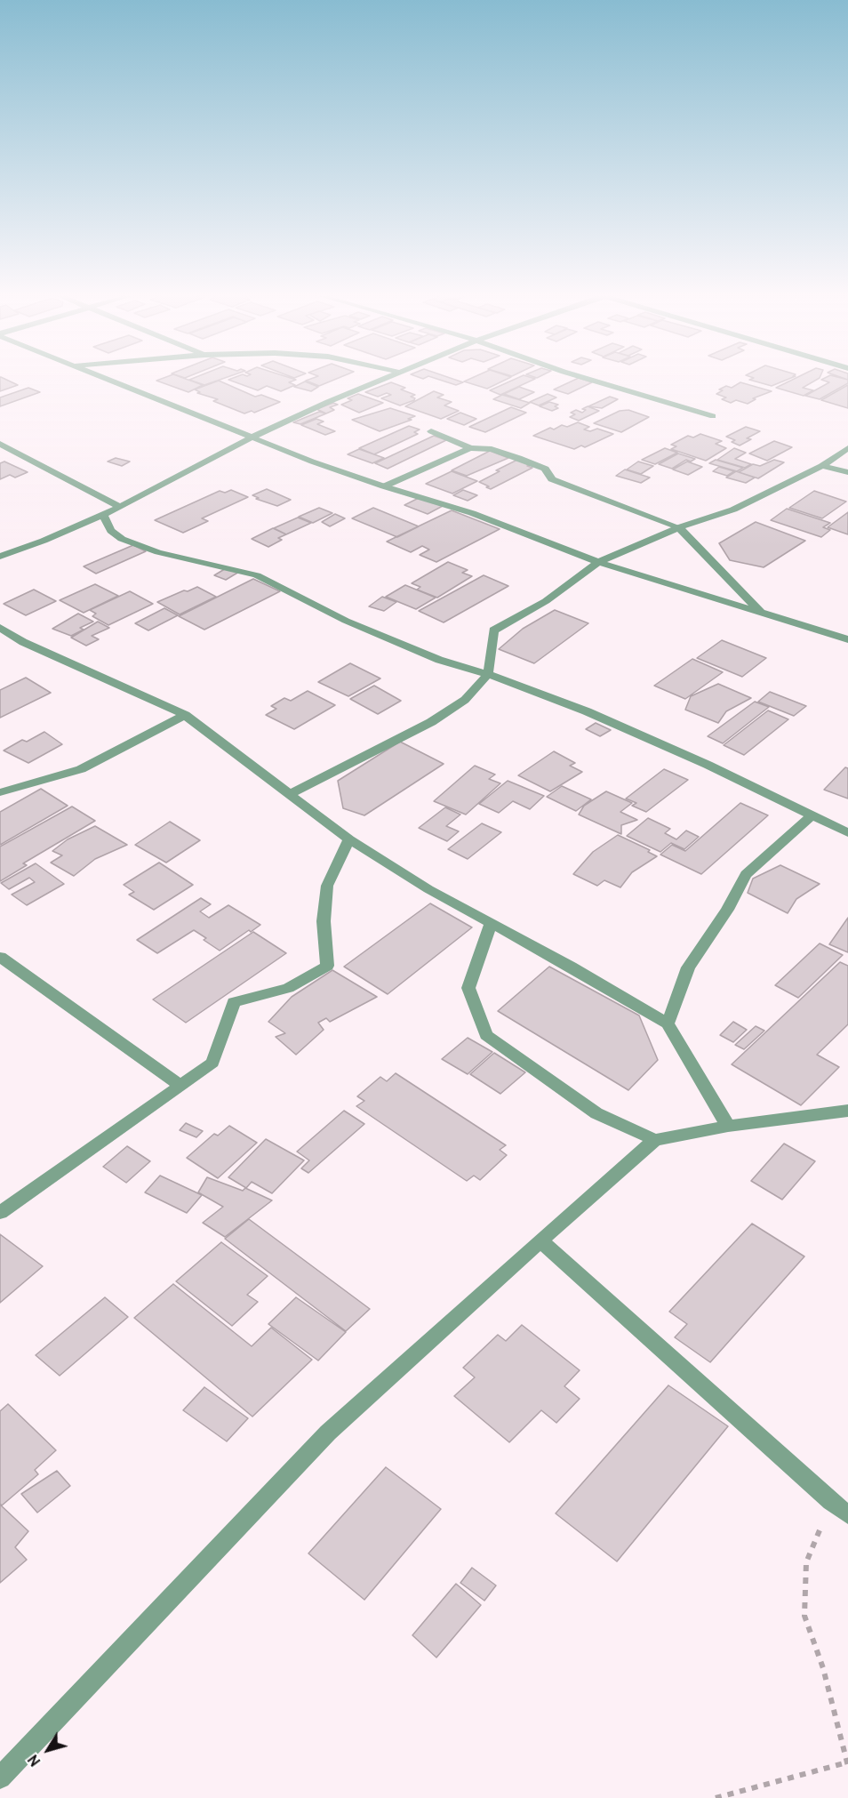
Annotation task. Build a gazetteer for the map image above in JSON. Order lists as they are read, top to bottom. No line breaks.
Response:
{"north":"bottom left"}
